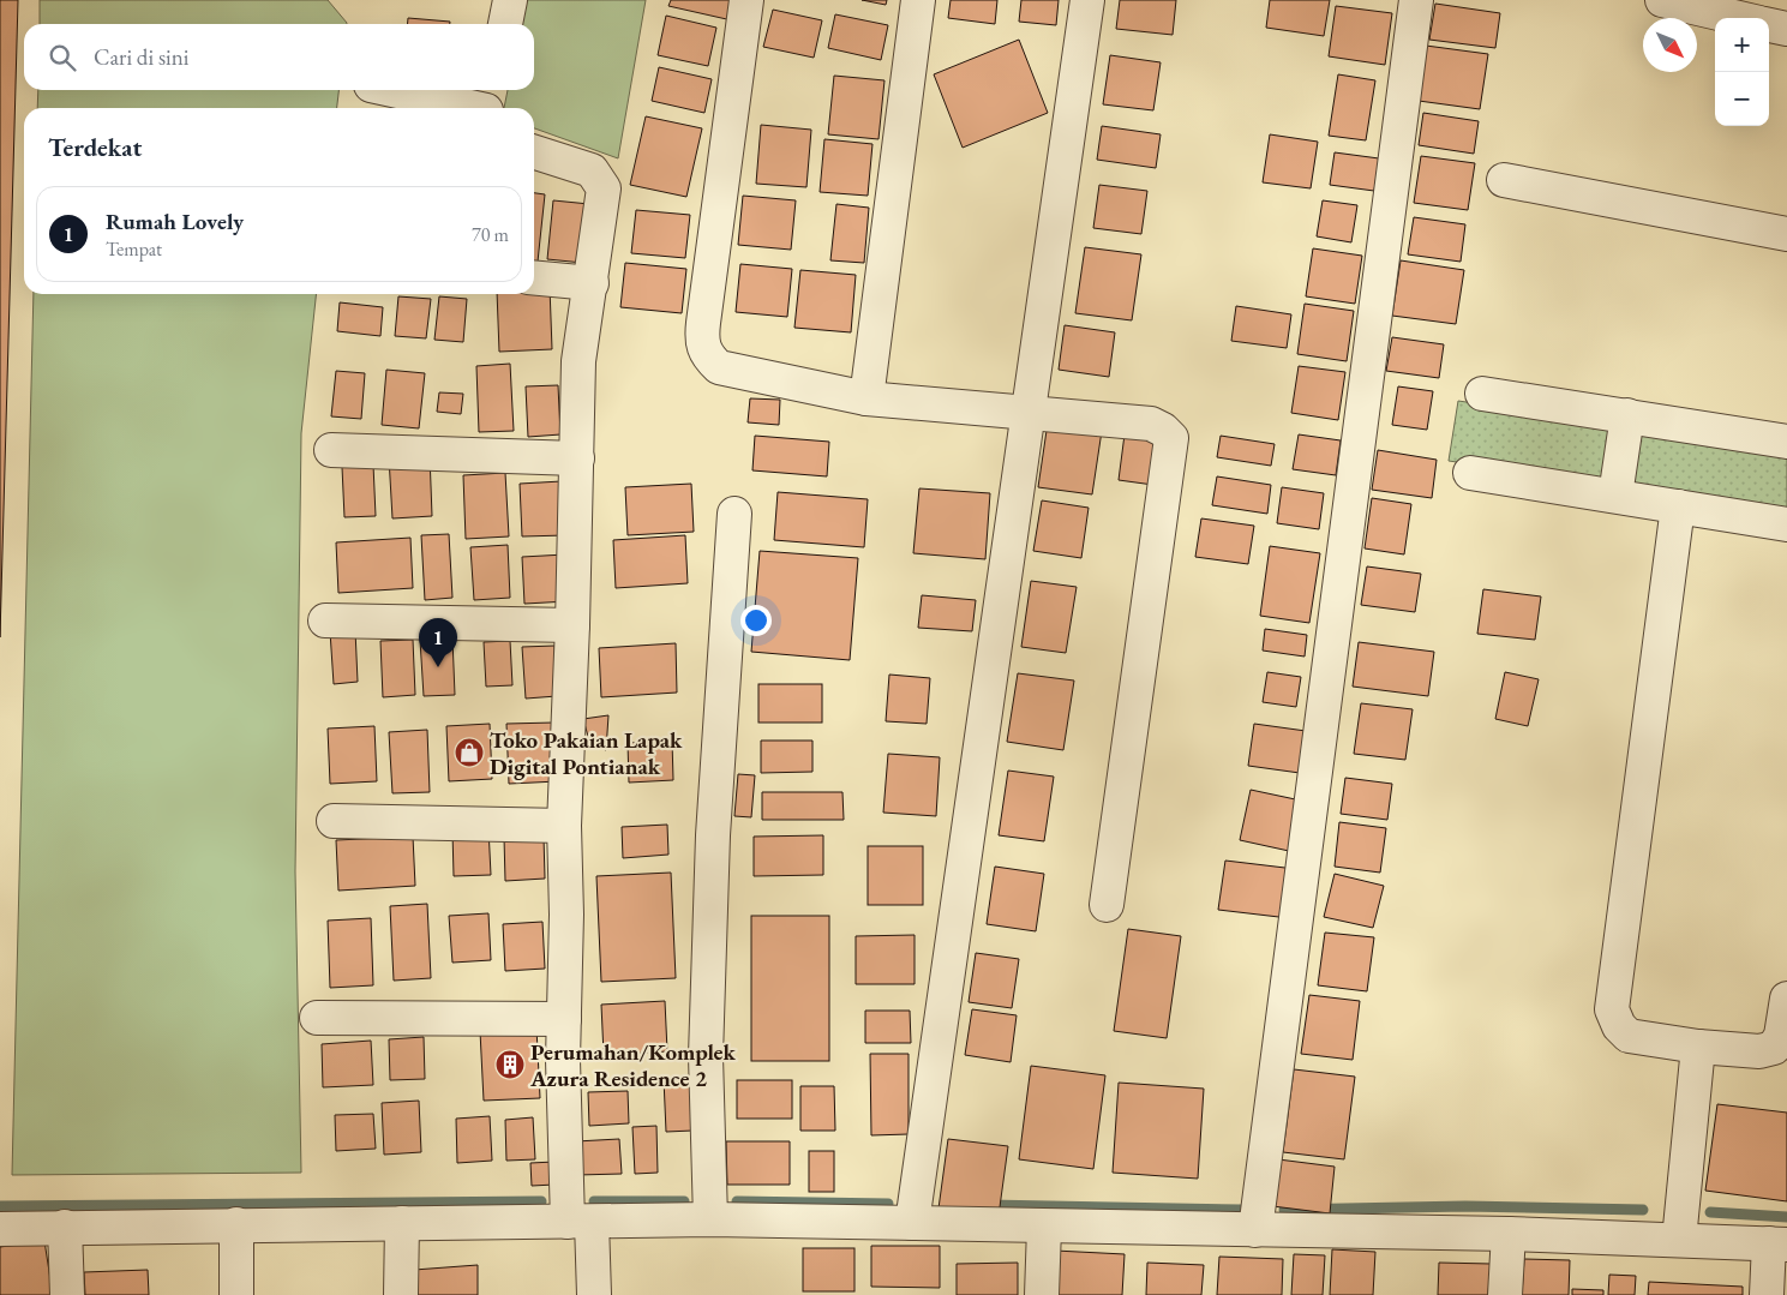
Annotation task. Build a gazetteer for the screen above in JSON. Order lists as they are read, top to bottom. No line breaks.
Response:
{"places":{"shop":["Toko Pakaian Lapak Digital Pontianak"],"building":["Perumahan/Komplek Azura Residence 2"]},"north":"bottom right","page":{"map_buttons":["+","−"],"search":"Cari di sini","heading":"Terdekat","list":[{"mark":"1","name":"Rumah Lovely","note":"Tempat","value":"70 m"}],"pins":"1"}}
